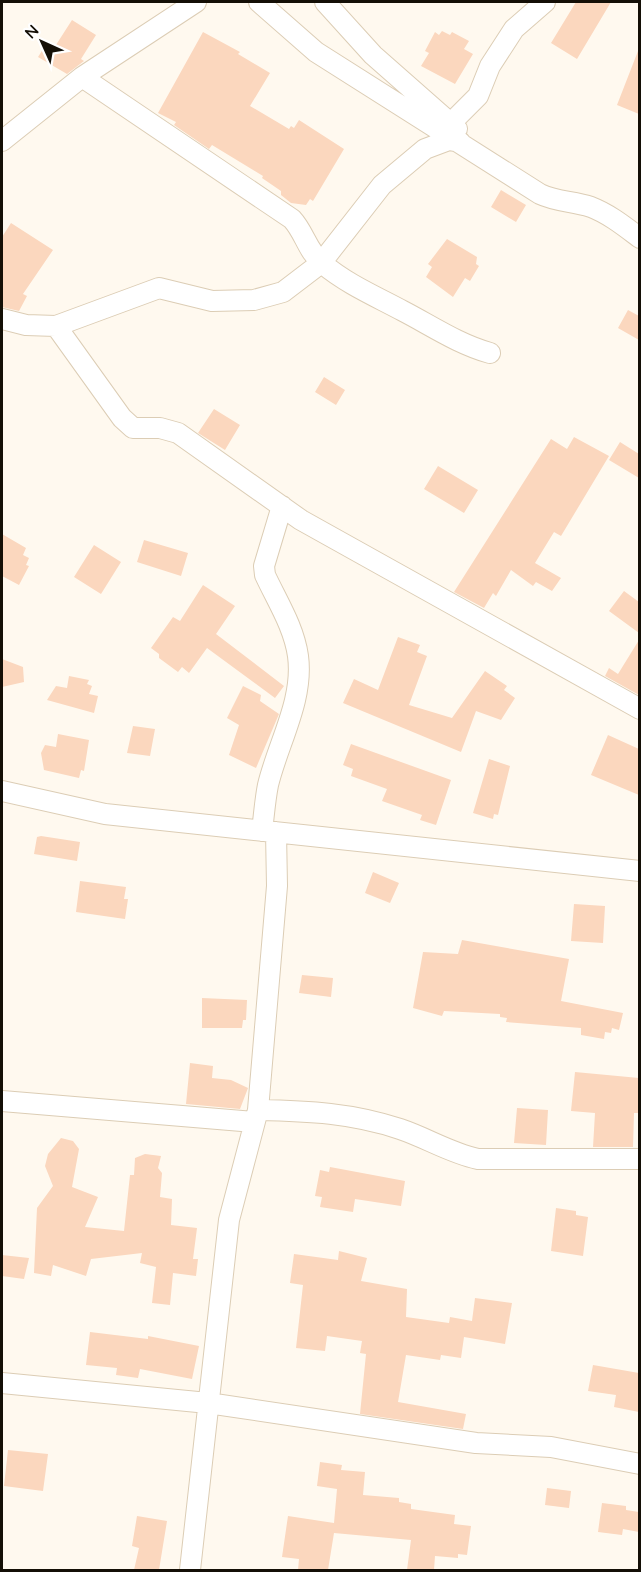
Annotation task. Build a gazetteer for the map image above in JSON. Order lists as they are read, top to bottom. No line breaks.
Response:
{"north":"top left"}
